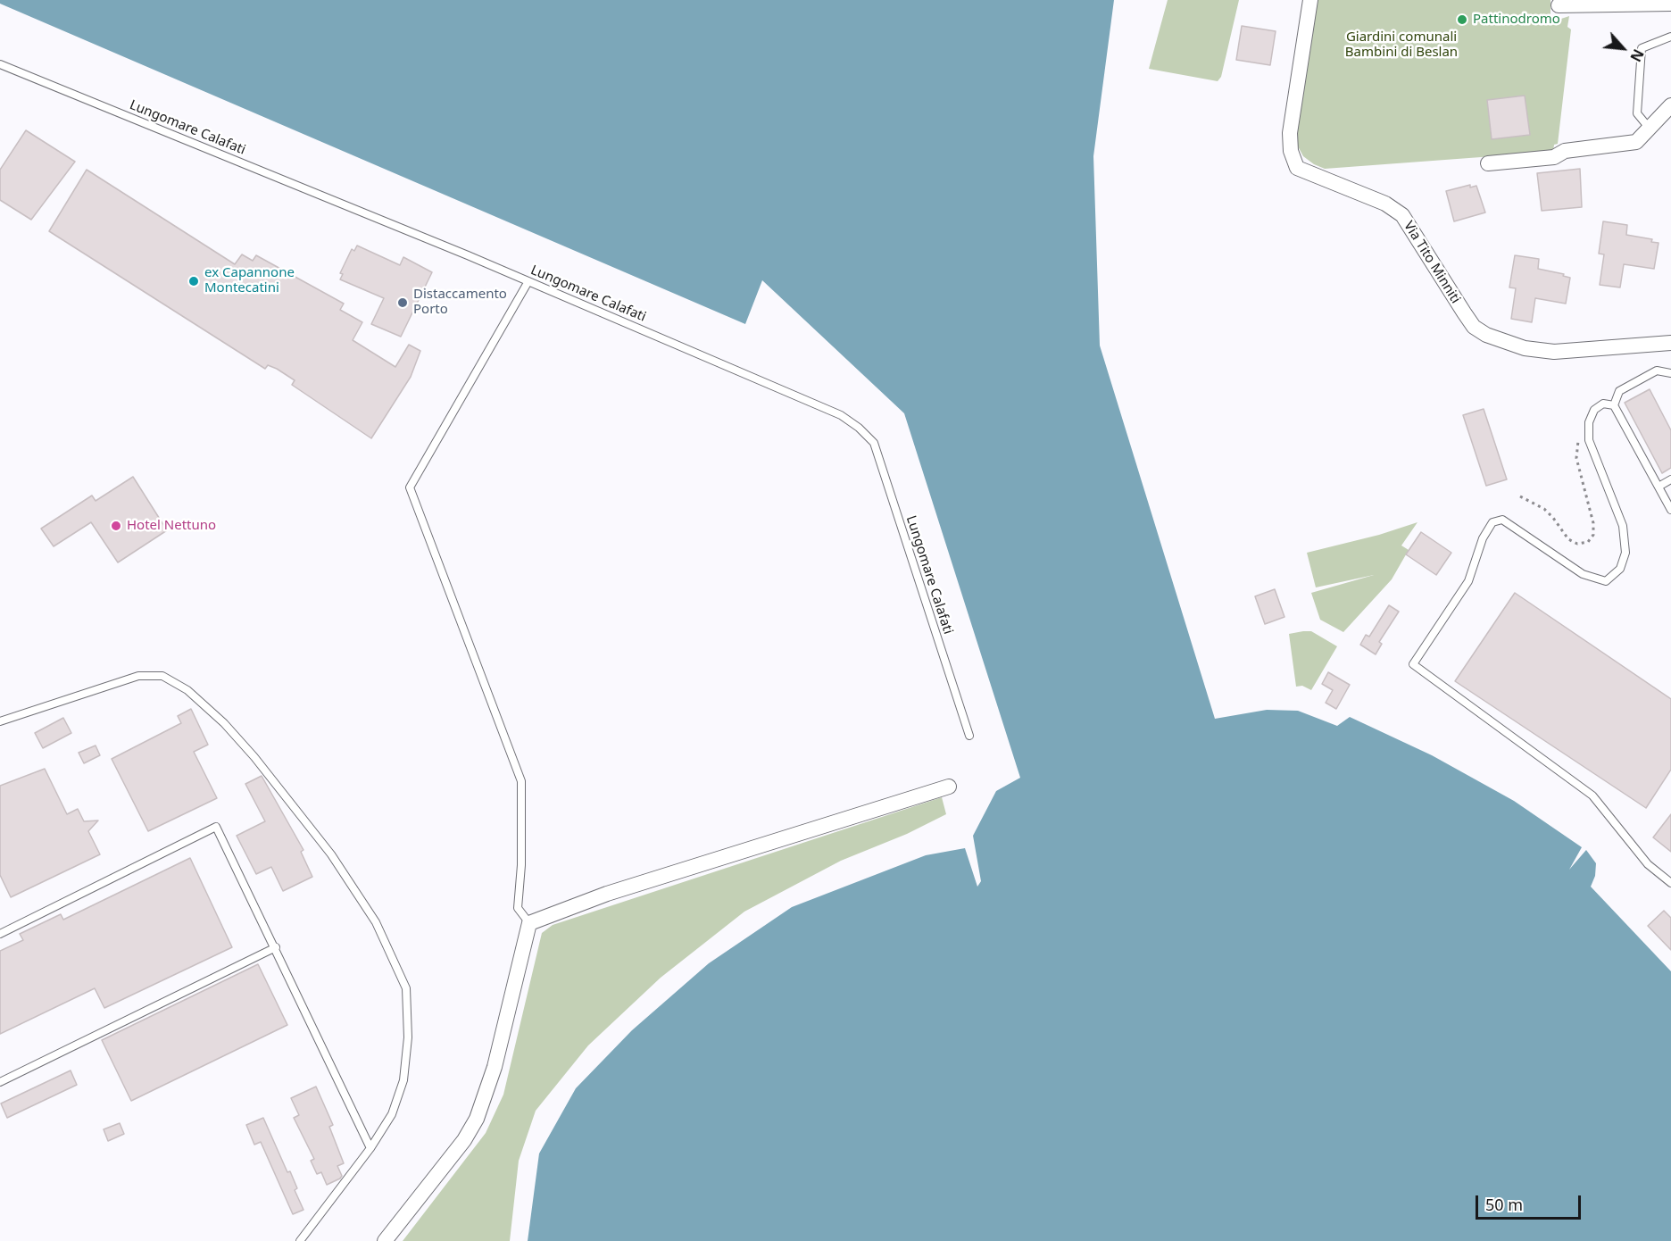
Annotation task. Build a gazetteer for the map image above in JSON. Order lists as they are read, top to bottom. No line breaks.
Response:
{"streets":{"street":["Via Tito Minniti"],"lane":["Lungomare Calafati"]},"parks":["Giardini comunali Bambini di Beslan"],"places":["Pattinodromo","ex Capannone Montecatini","Distaccamento Porto","Hotel Nettuno"],"scale_bar":"50 m","north":"bottom right"}
